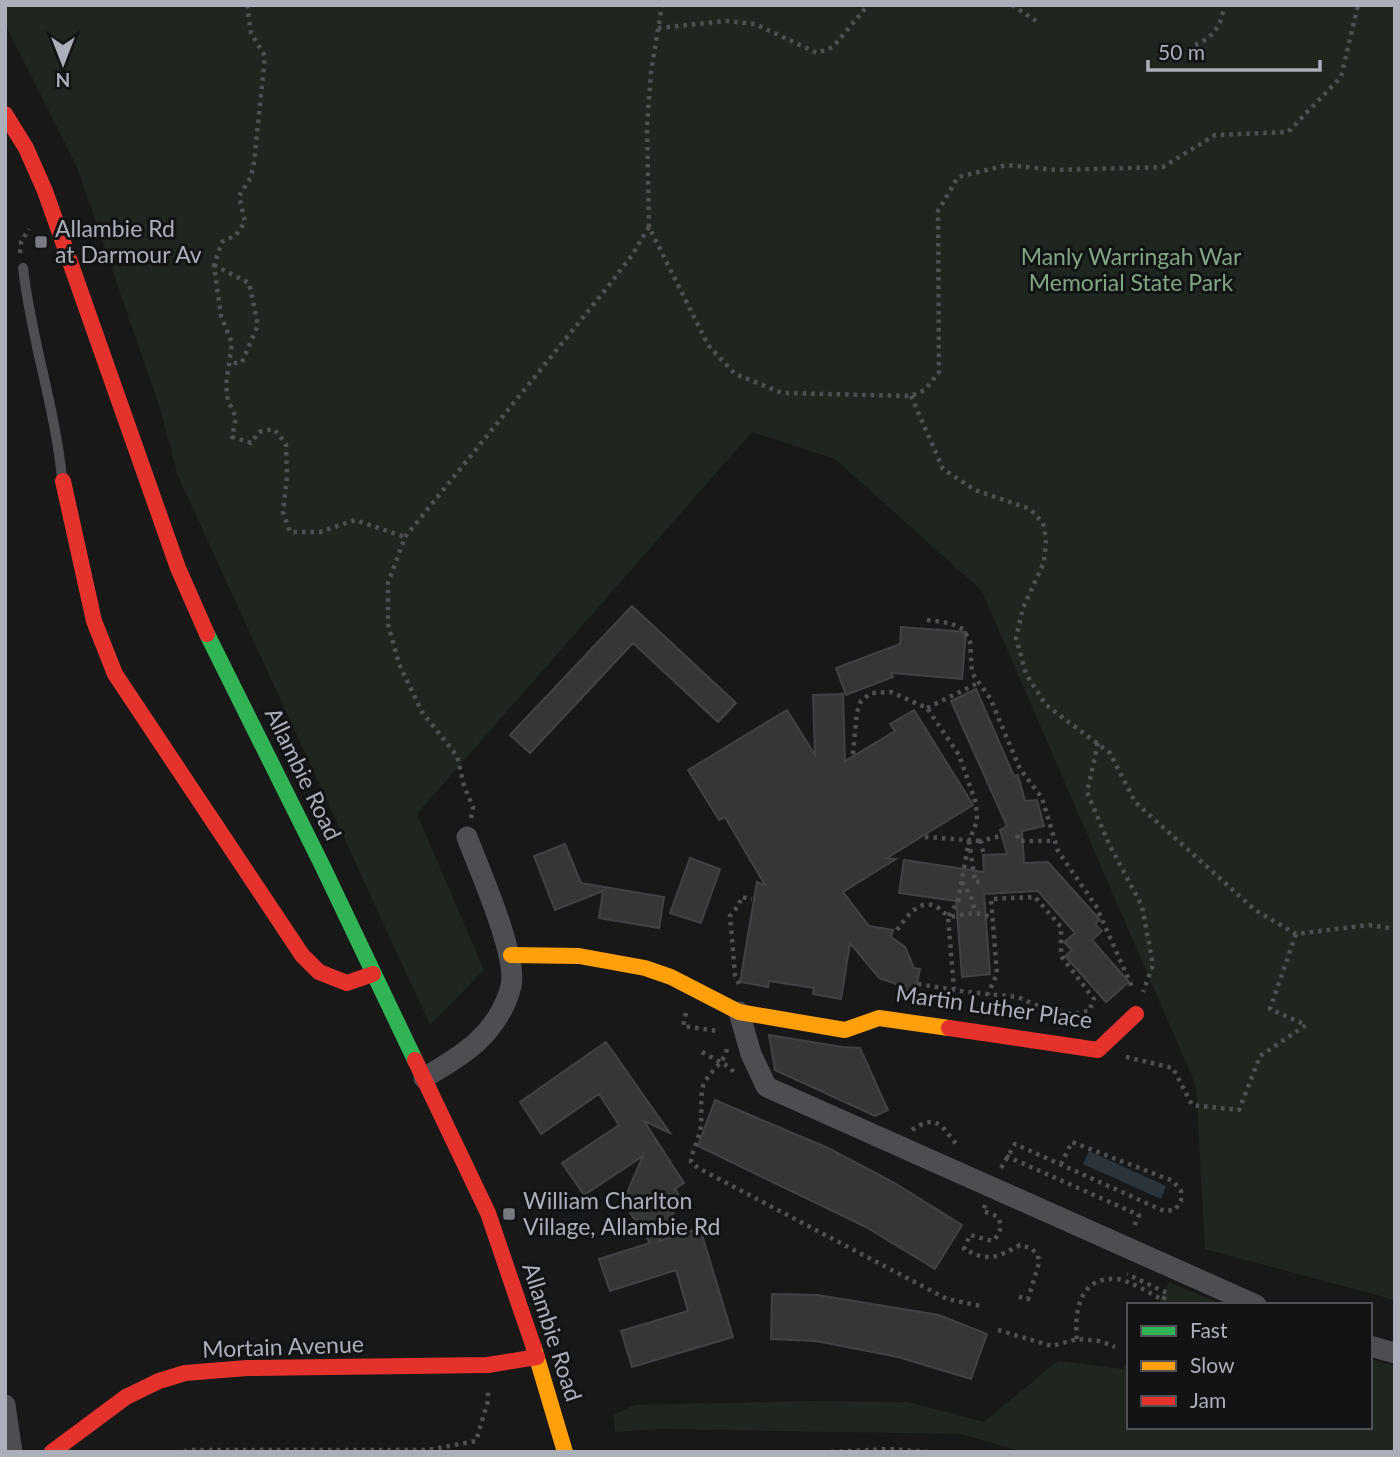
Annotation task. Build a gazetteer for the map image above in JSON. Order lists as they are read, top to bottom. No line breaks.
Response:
{"streets":{"street":["Allambie Road","Martin Luther Place","Mortain Avenue"]},"crossings":[["Allambie Road","Mortain Avenue"]],"parks":["Manly Warringah War Memorial State Park"],"places":{"transit":["Allambie Rd at Darmour Av","William Charlton Village, Allambie Rd"]},"legend":["Fast","Slow","Jam"],"scale_bar":"50 m","north":"bottom"}
